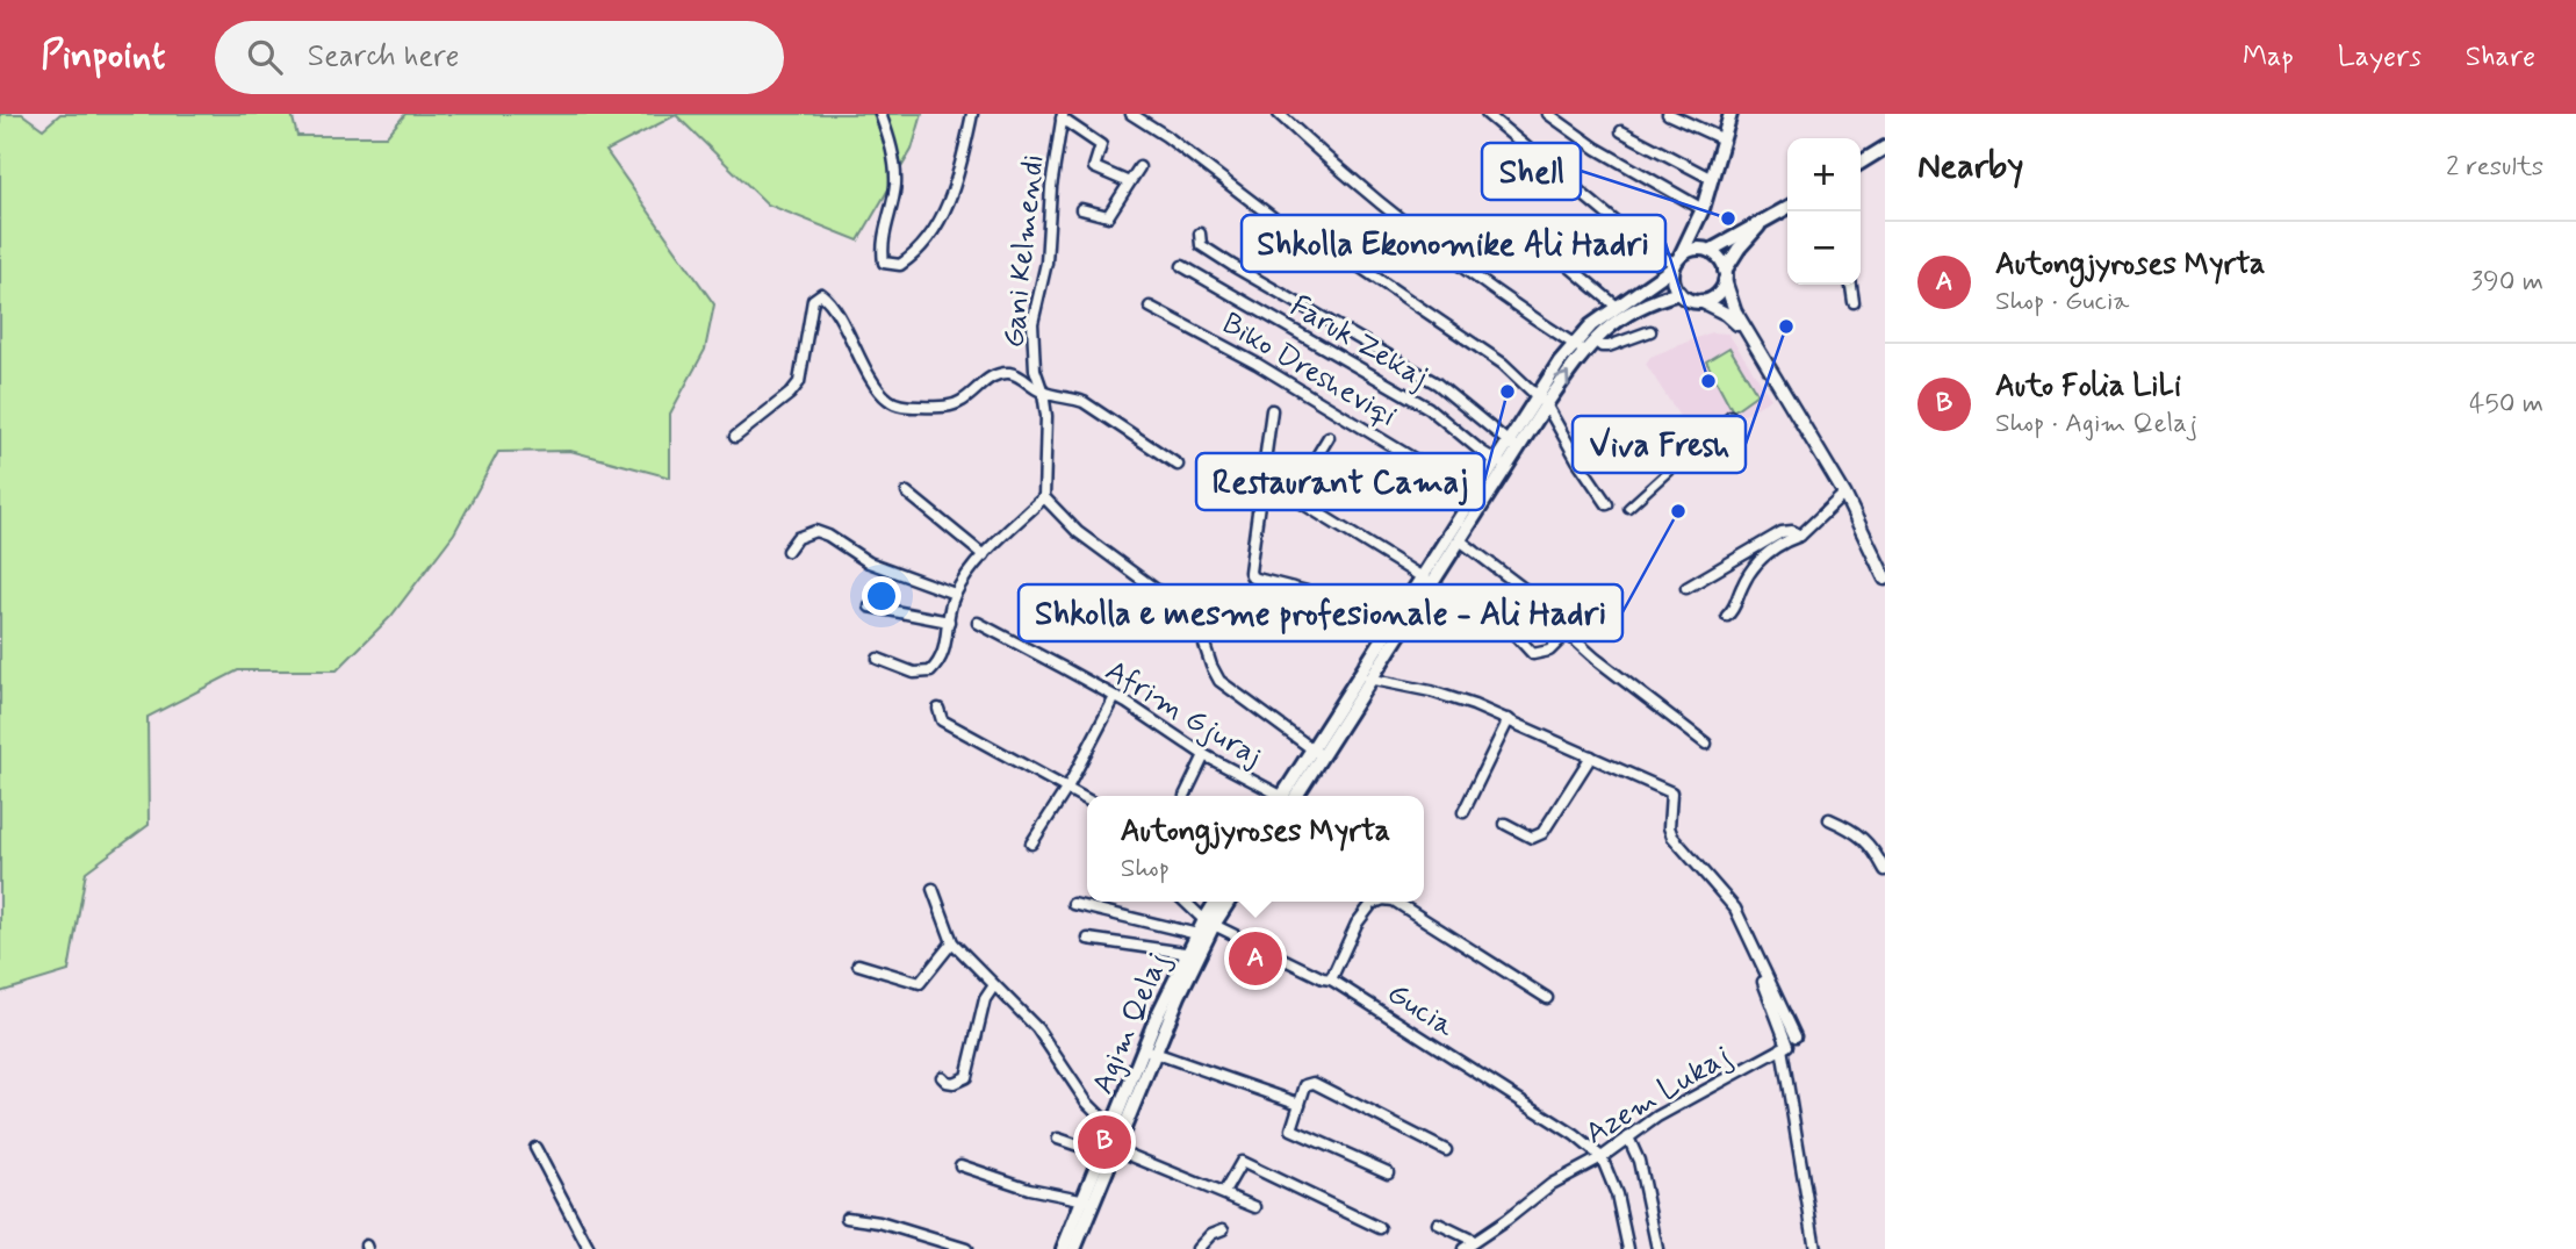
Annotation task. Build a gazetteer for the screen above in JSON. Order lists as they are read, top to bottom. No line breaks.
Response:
{"streets":{"main road":["Agim Qelaj"],"street":["Gani Kelmendi","Faruk Zekaj","Biko Dresheviqi","Afrim Gjuraj","Gucia","Azem Lukaj"]},"crossings":[["Gucia","Agim Qelaj"],["Gucia","Azem Lukaj"]],"places":["Shell","Viva Fresh","Shkolla Ekonomike Ali Hadri","Restaurant Camaj","Shkolla e mesme profesionale - Ali Hadri"],"page":{"header":"Pinpoint","search":"Search here","nav":["Map","Layers","Share"],"heading":["Nearby","2 results"],"map_buttons":["+","−"],"list":[{"mark":"A","name":"Autongjyroses Myrta","note":"Shop · Gucia","value":"390 m"},{"mark":"B","name":"Auto Folia LiLi","note":"Shop · Agim Qelaj","value":"450 m"}],"popup":["Autongjyroses Myrta","Shop"],"pins":["A","B"]}}
